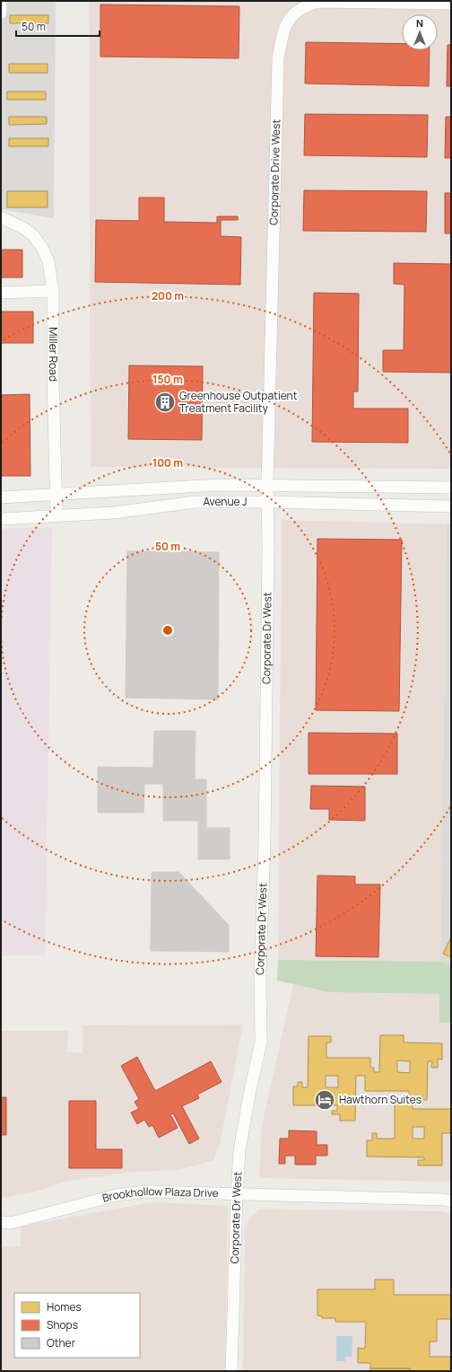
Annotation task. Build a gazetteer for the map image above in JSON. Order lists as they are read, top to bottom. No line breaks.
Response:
{"streets":{"street":["Corporate Drive West","Miller Road","Avenue J","Corporate Dr West","Brookhollow Plaza Drive"]},"crossings":[["Corporate Drive West","Avenue J"],["Corporate Drive West","Corporate Dr West"],["Miller Road","Avenue J"],["Avenue J","Corporate Dr West"],["Corporate Dr West","Brookhollow Plaza Drive"]],"places":{"building":["Greenhouse Outpatient Treatment Facility"],"hotel":["Hawthorn Suites"]},"legend":["Homes","Shops","Other"],"scale_bar":"50 m","north":"top","rings":["200 m","150 m","100 m","50 m"]}
